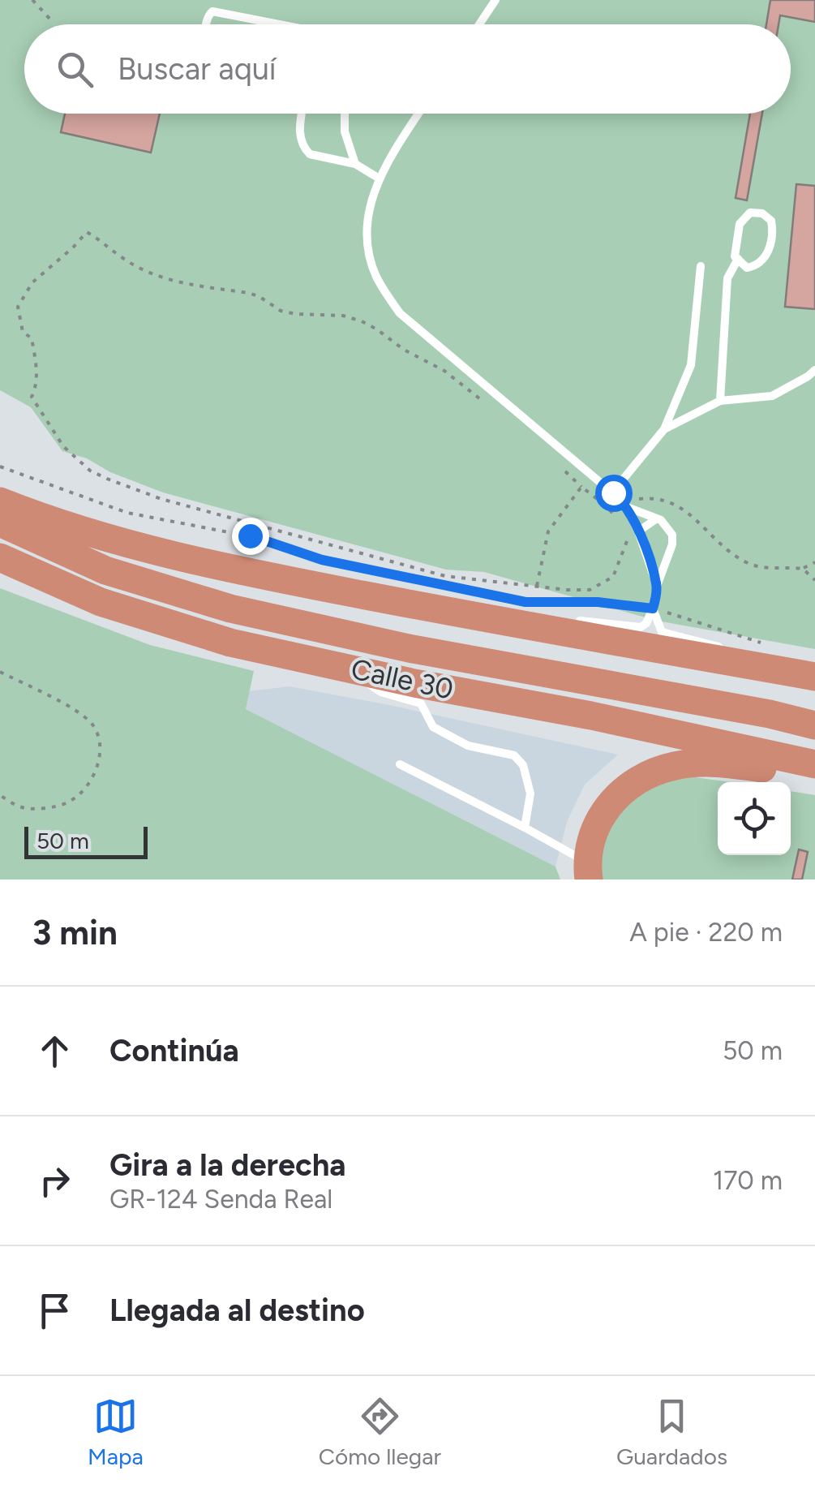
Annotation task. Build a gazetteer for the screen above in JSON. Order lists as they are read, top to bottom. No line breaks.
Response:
{"streets":{"highway":["Calle 30"]},"scale_bar":"50 m","page":{"search":"Buscar aquí","scale":"50 m","heading":["3 min","A pie · 220 m"],"list":[["Continúa","50 m"],["Gira a la derecha","GR-124 Senda Real","170 m"],"Llegada al destino"],"nav":["Mapa","Cómo llegar","Guardados"]}}
